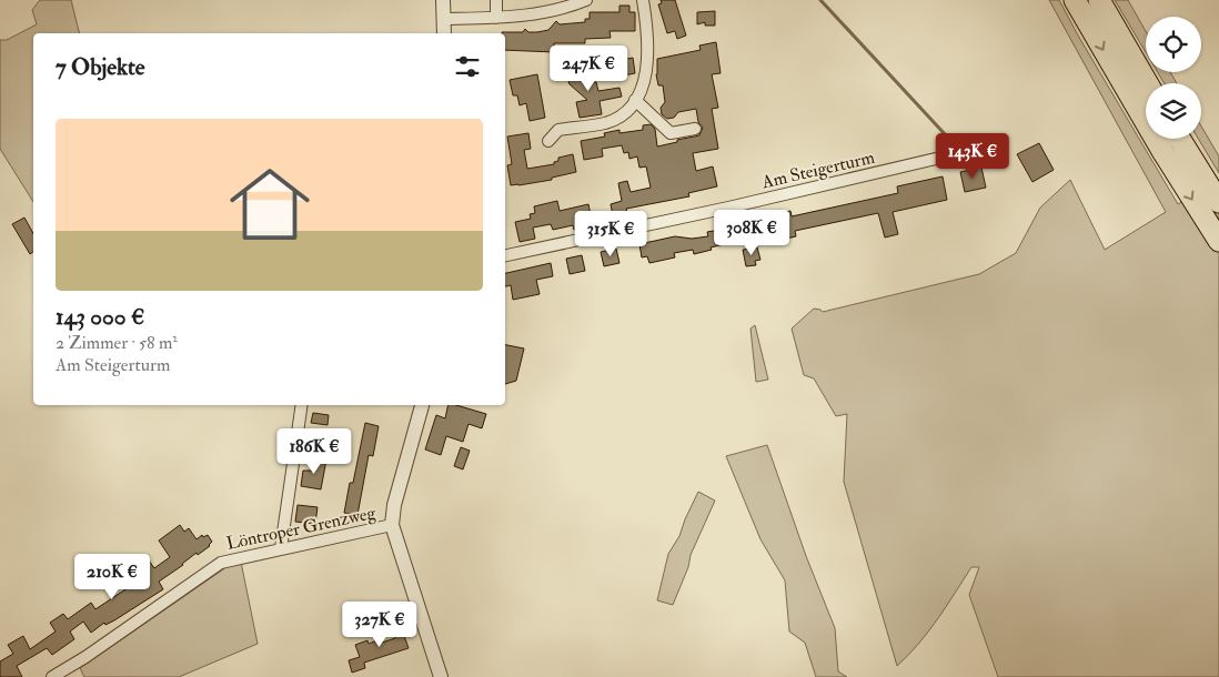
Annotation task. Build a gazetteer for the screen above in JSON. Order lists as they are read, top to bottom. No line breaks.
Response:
{"streets":{"street":["Am Steigerturm","Löntroper Grenzweg"]},"page":{"heading":"7 Objekte","price":["247K €","143K €","308K €","315K €","186K €","210K €","327K €"],"list":[{"name":"143 000 €","note":"2 Zimmer · 58 m² · Am Steigerturm"}]}}
